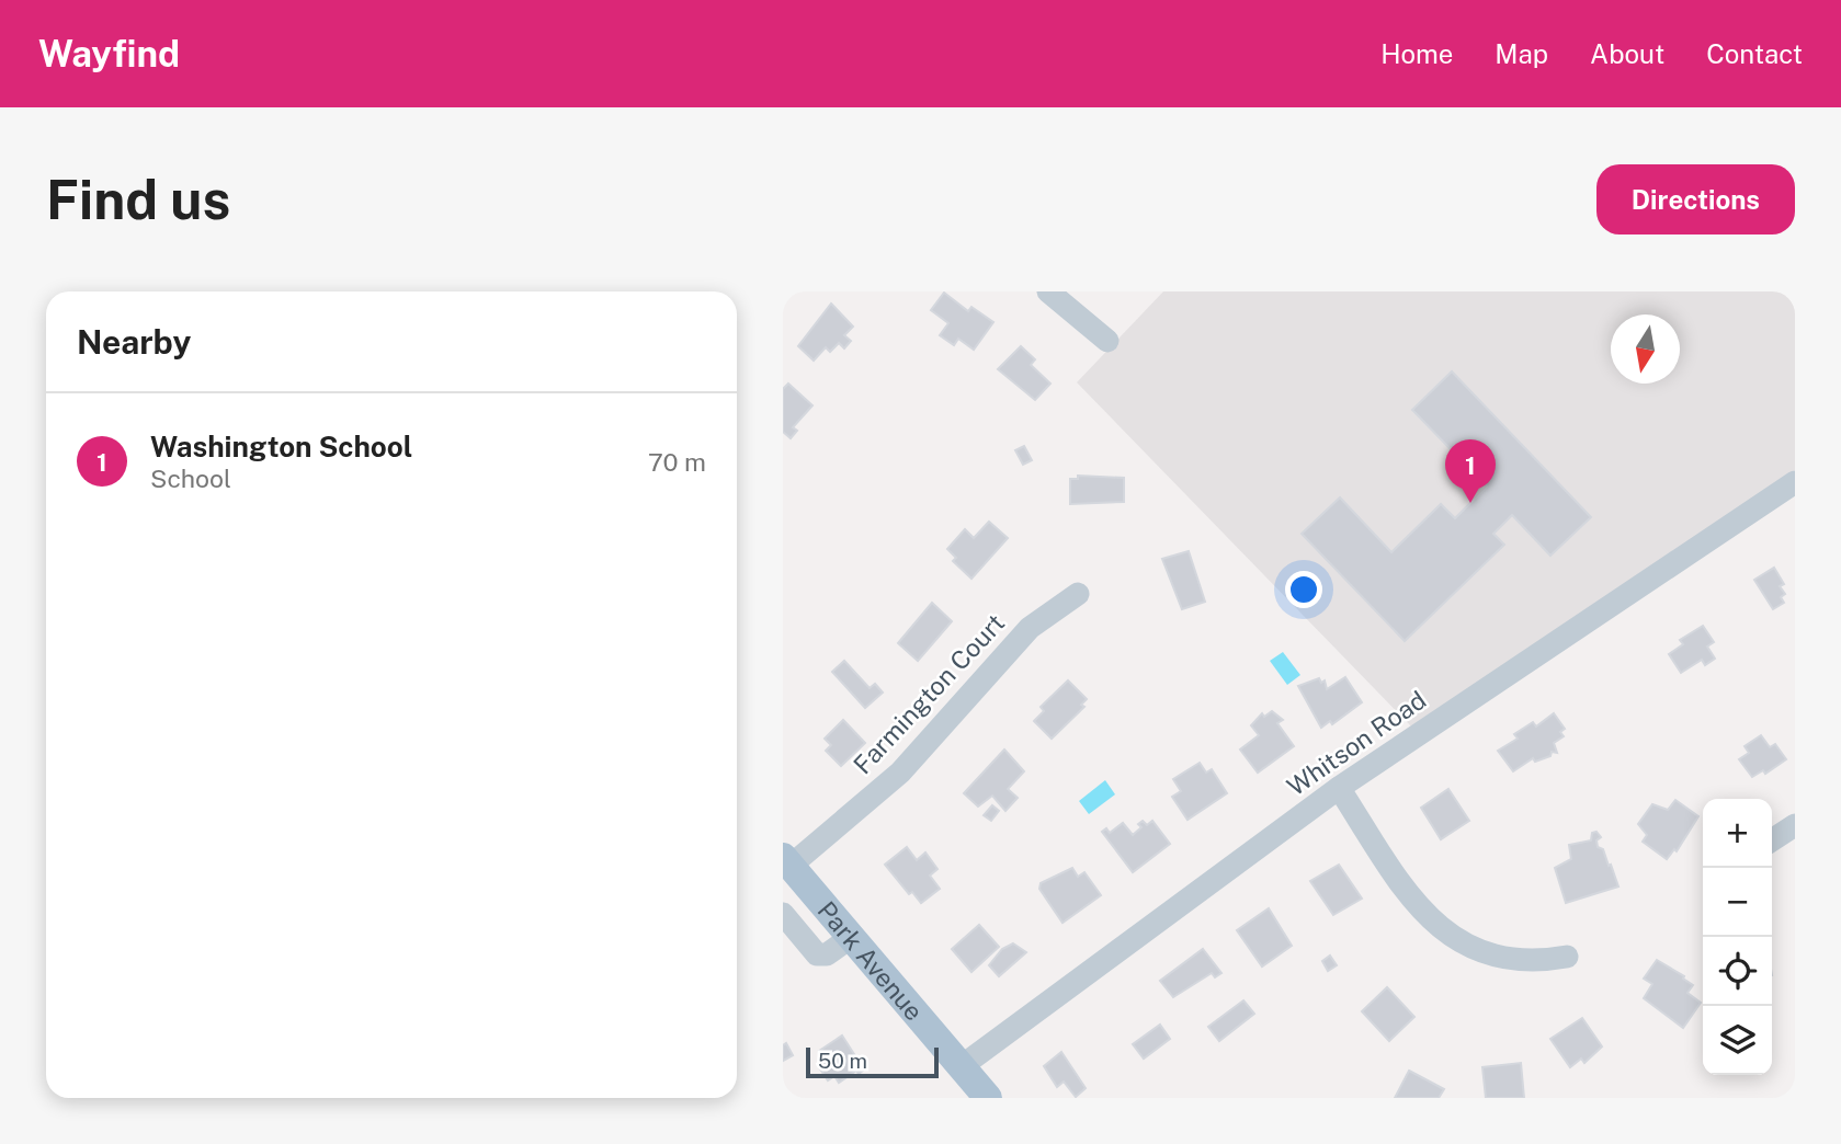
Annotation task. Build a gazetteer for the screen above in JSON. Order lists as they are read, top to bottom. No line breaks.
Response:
{"streets":{"main road":["Park Avenue"],"street":["Farmington Court","Whitson Road"]},"crossings":[["Farmington Court","Park Avenue"],["Whitson Road","Park Avenue"]],"scale_bar":"50 m","north":"bottom","page":{"header":"Wayfind","nav":["Home","Map","About","Contact"],"buttons":"Directions","title":"Find us","heading":"Nearby","list":[{"mark":"1","name":"Washington School","note":"School","value":"70 m"}],"pins":"1","map_buttons":["+","−"],"scale":"50 m"}}
